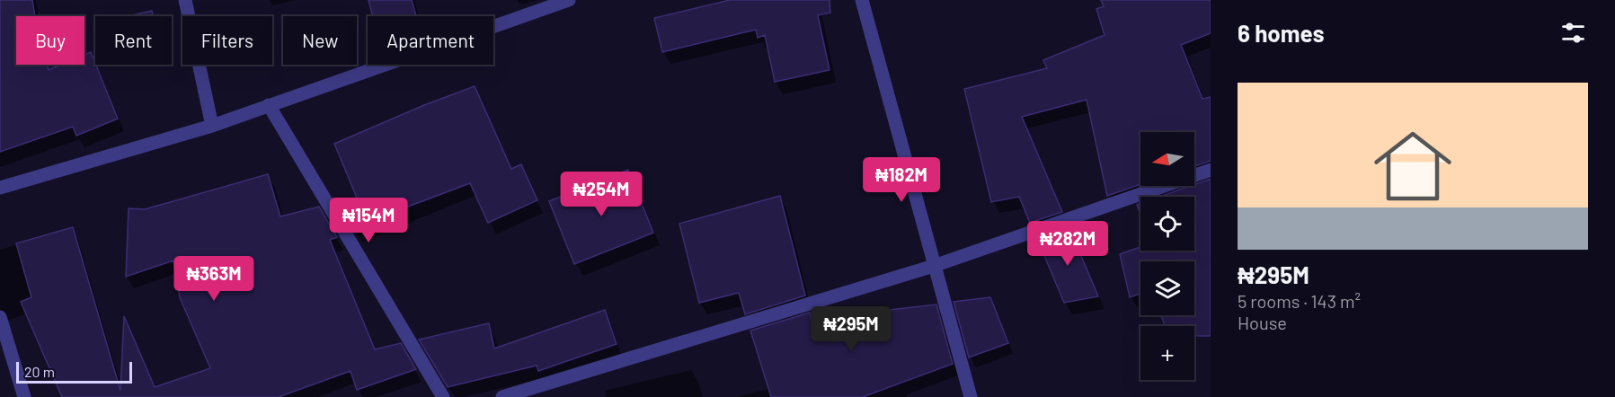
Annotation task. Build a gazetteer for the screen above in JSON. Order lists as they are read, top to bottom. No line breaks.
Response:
{"scale_bar":"20 m","north":"left","page":{"heading":"6 homes","chip":["Buy","Rent","Filters","New","Apartment"],"list":[{"name":"₦295M","note":"5 rooms · 143 m² · House"}],"map_buttons":"+","price":["₦182M","₦254M","₦154M","₦282M","₦363M","₦295M"],"scale":"20 m"}}
